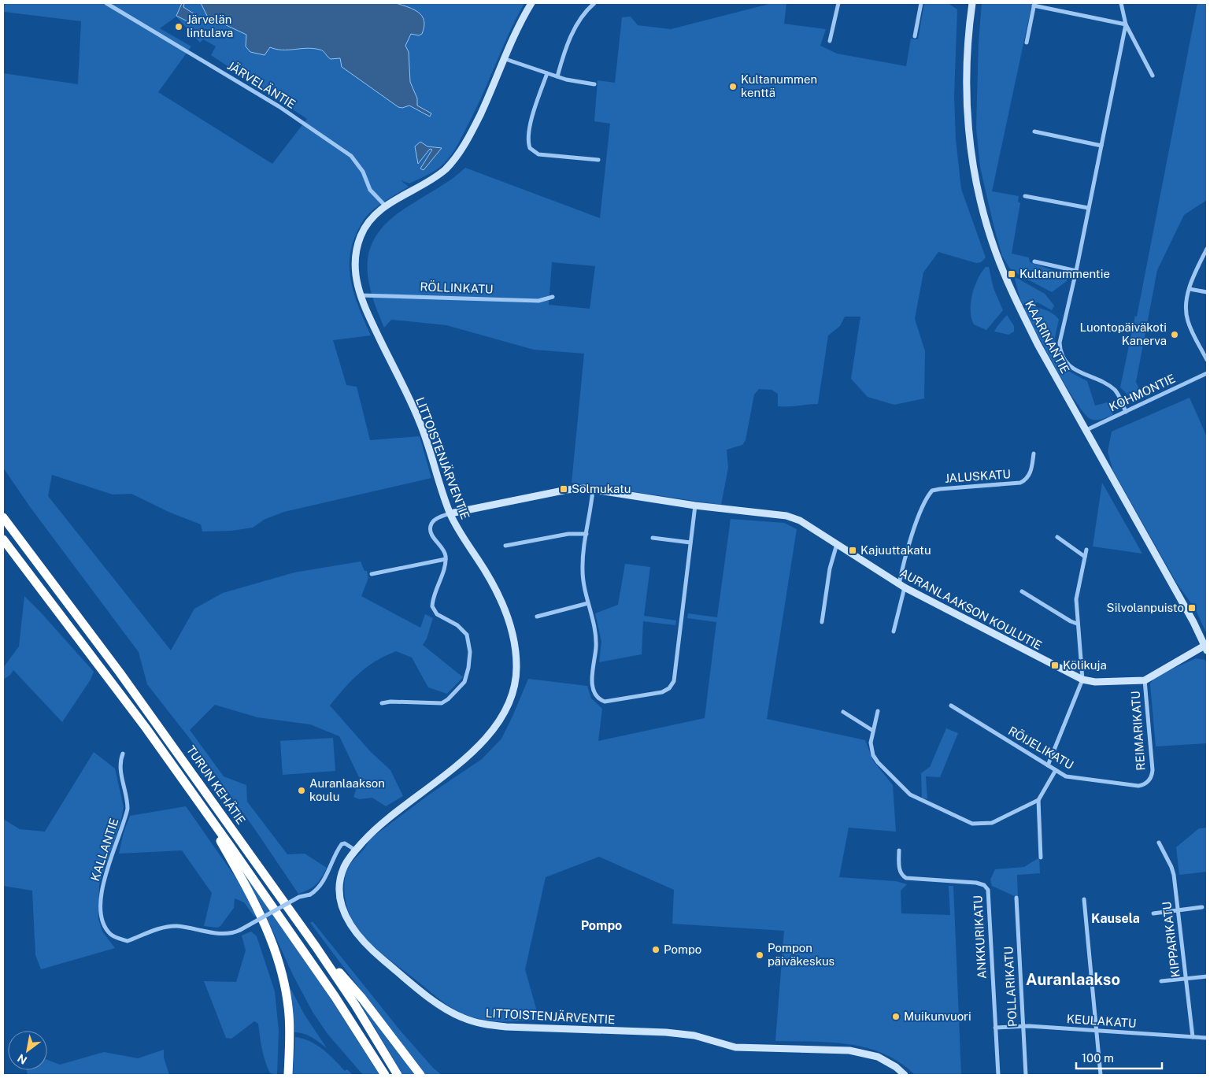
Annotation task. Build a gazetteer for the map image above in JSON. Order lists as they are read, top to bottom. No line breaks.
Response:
{"streets":{"highway":["TURUN KEHÄTIE"],"street":["JÄRVELÄNTIE","RÖLLINKATU","KAARINANTIE","KOHMONTIE","LITTOISTENJÄRVENTIE","JALUSKATU","AURANLAAKSON KOULUTIE","REIMARIKATU","RÖIJELIKATU","KALLANTIE","ANKKURIKATU","KIPPARIKATU","POLLARIKATU","KEULAKATU"]},"crossings":[["JÄRVELÄNTIE","LITTOISTENJÄRVENTIE"],["RÖLLINKATU","LITTOISTENJÄRVENTIE"],["KAARINANTIE","KOHMONTIE"],["KAARINANTIE","AURANLAAKSON KOULUTIE"],["LITTOISTENJÄRVENTIE","AURANLAAKSON KOULUTIE"],["LITTOISTENJÄRVENTIE","KALLANTIE"],["JALUSKATU","AURANLAAKSON KOULUTIE"],["AURANLAAKSON KOULUTIE","REIMARIKATU"],["REIMARIKATU","RÖIJELIKATU"],["ANKKURIKATU","KEULAKATU"],["KIPPARIKATU","KEULAKATU"],["POLLARIKATU","KEULAKATU"]],"districts":["Kausela","Pompo","Auranlaakso"],"places":{"other":["Järvelän lintulava","Kultanummen kenttä","Luontopäiväkoti Kanerva","Auranlaakson koulu","Pompo","Pompon päiväkeskus","Muikunvuori"],"transit":["Kultanummentie","Solmukatu","Kajuuttakatu","Silvolanpuisto","Kölikuja"]},"scale_bar":"100 m","north":"bottom left"}
